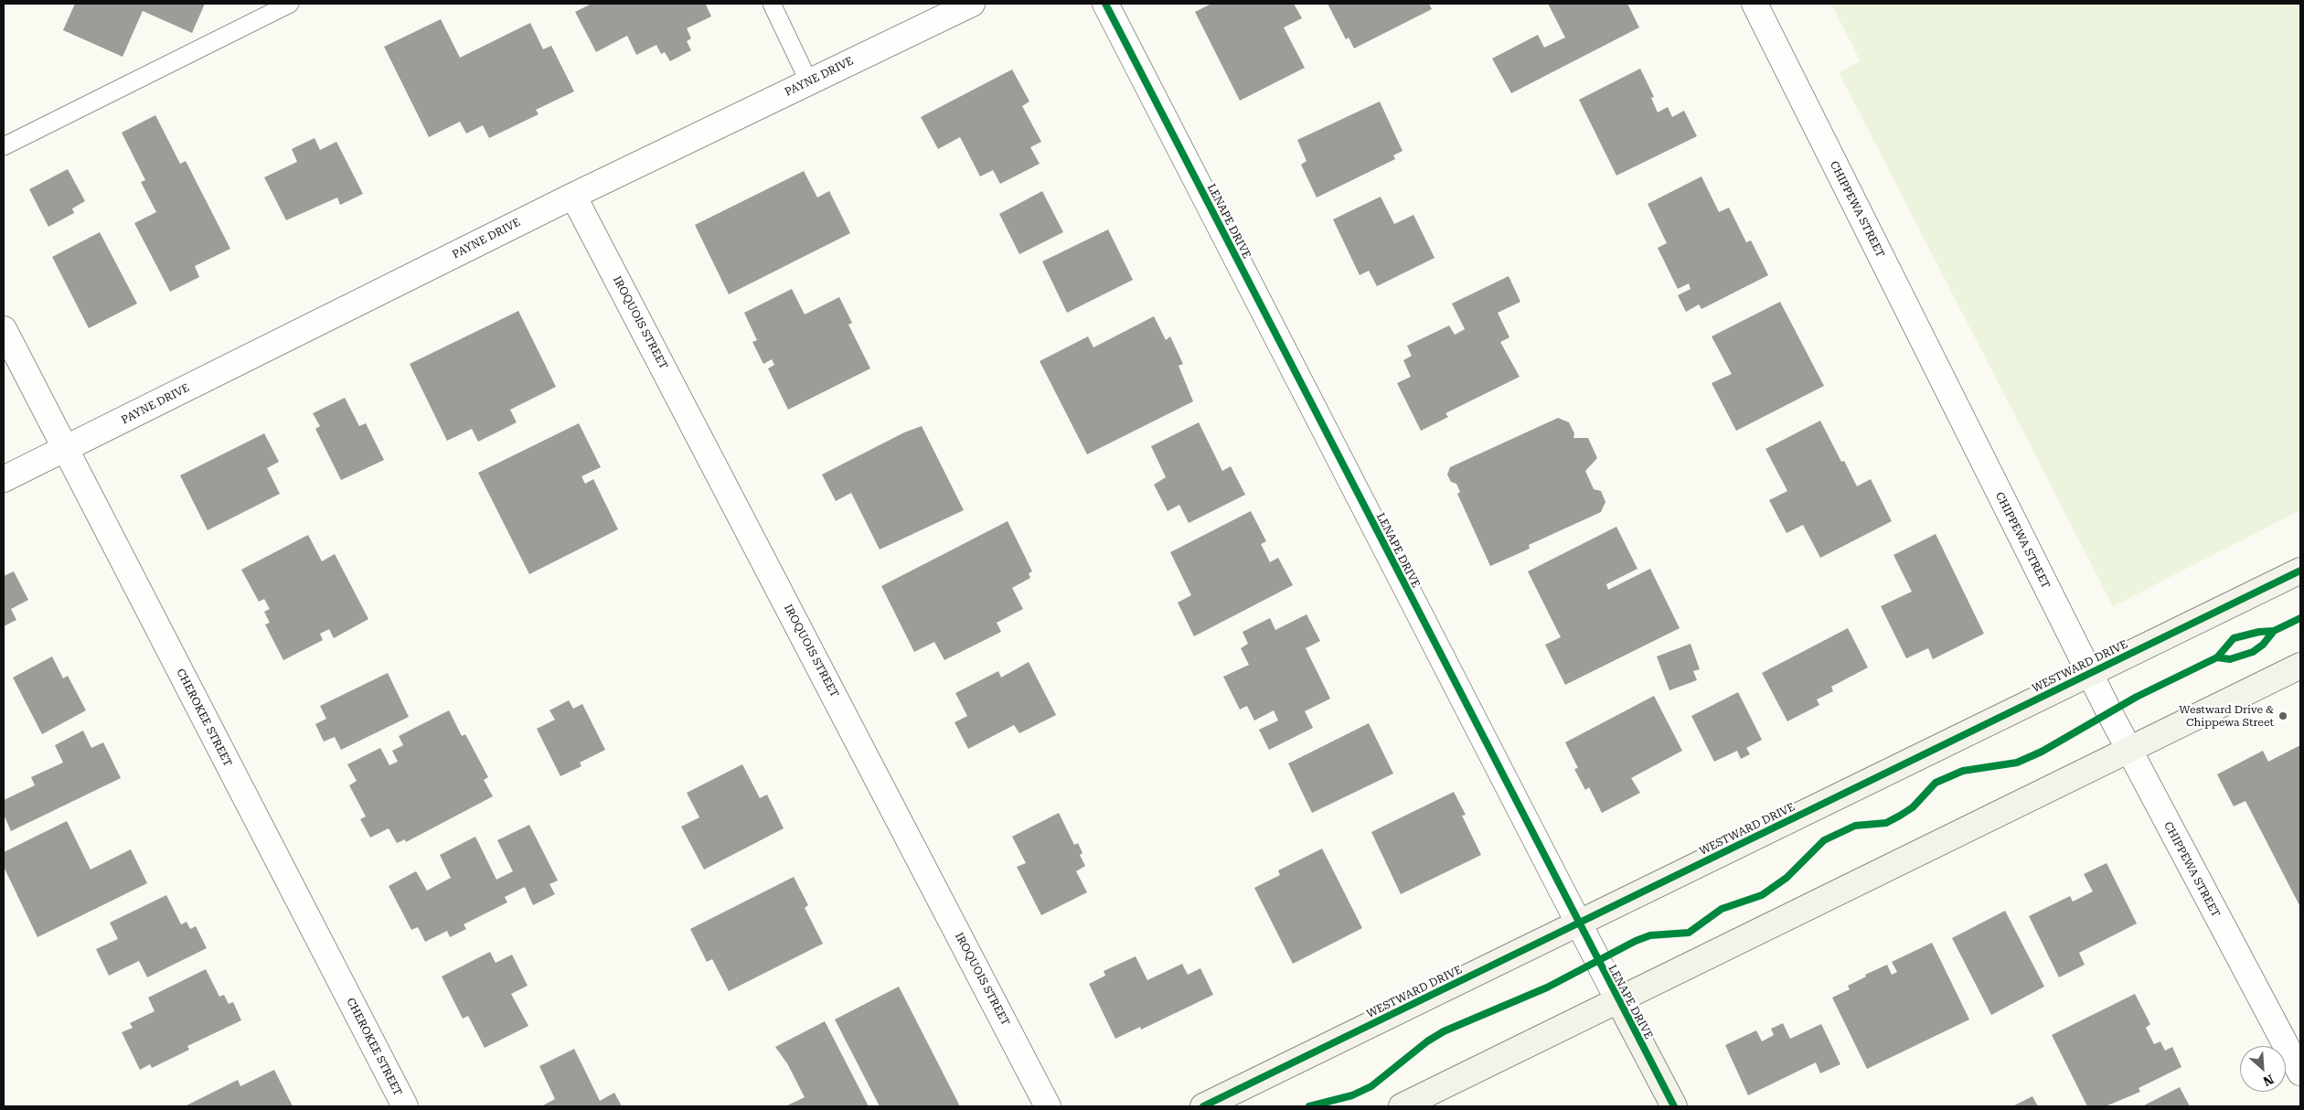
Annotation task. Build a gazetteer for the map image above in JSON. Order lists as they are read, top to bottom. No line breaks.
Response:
{"streets":{"street":["PAYNE DRIVE","CHIPPEWA STREET","LENAPE DRIVE","IROQUOIS STREET","WESTWARD DRIVE","CHEROKEE STREET"]},"crossings":[["PAYNE DRIVE","IROQUOIS STREET"],["PAYNE DRIVE","CHEROKEE STREET"],["CHIPPEWA STREET","WESTWARD DRIVE"],["LENAPE DRIVE","WESTWARD DRIVE"]],"places":["Westward Drive & Chippewa Street"],"north":"bottom right"}
